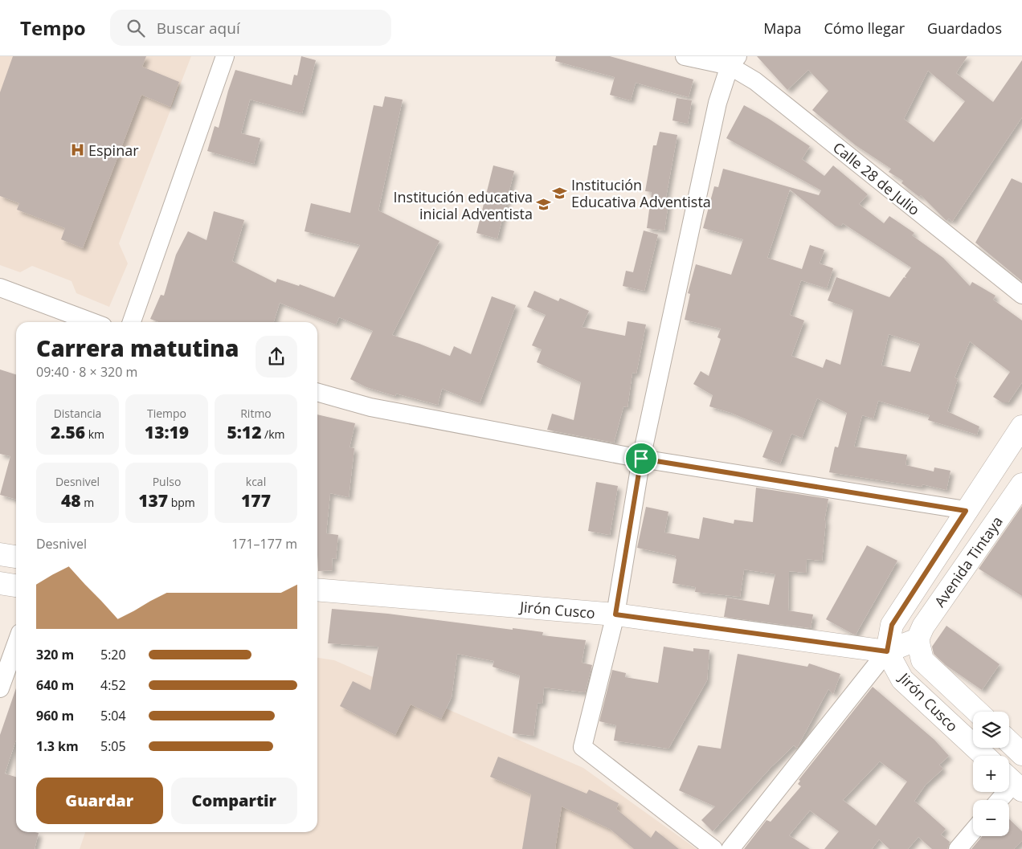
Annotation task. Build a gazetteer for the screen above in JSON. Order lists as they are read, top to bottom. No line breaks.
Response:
{"streets":{"main road":["Avenida Tintaya","Jirón Cusco"],"street":["Calle 28 de Julio"]},"crossings":[["Avenida Tintaya","Jirón Cusco"]],"places":{"hospital":["Espinar"],"school or university":["Institución Educativa Adventista","Institución educativa inicial Adventista"]},"page":{"header":"Tempo","search":"Buscar aquí","nav":["Mapa","Cómo llegar","Guardados"],"heading":["Carrera matutina","09:40 · 8 × 320 m"],"stats":[["Distancia","2.56 km"],["Tiempo","13:19"],["Ritmo","5:12 /km"],["Desnivel","48 m"],["Pulso","137 bpm"],["kcal","177"]],"chart":["Desnivel","171–177 m"],"list":[{"name":"320 m","note":"5:20"},{"name":"640 m","note":"4:52"},{"name":"960 m","note":"5:04"},{"name":"1.3 km","note":"5:05"}],"map_buttons":["+","−"],"buttons":["Guardar","Compartir"]}}
